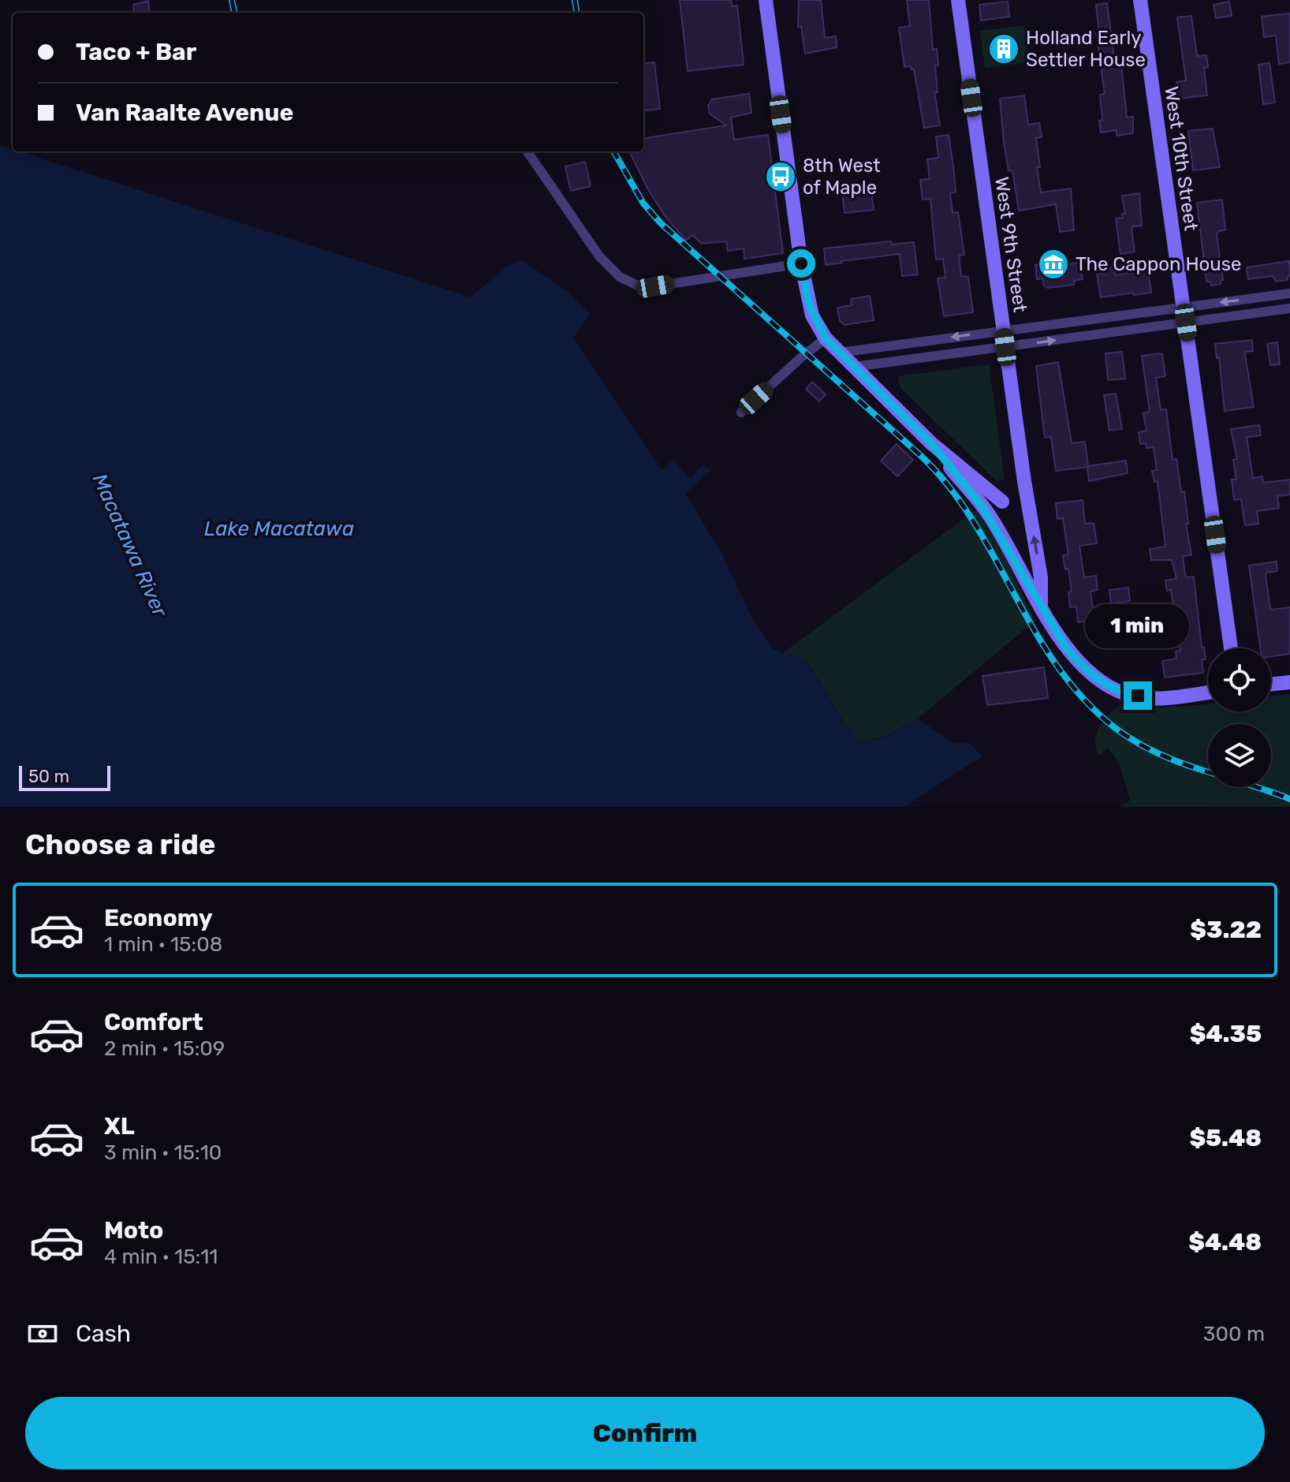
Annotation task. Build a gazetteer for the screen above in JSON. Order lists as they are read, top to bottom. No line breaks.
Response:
{"streets":{"street":["West 10th Street","West 9th Street"]},"water":["Lake Macatawa","Macatawa River"],"places":{"building":["Holland Early Settler House"],"bus stop":["8th West of Maple"],"museum":["The Cappon House"]},"scale_bar":"50 m","page":{"banner":["Taco + Bar","Van Raalte Avenue"],"bubble":"1 min","scale":"50 m","heading":"Choose a ride","list":[{"name":"Economy","note":"1 min · 15:08","value":"$3.22"},{"name":"Comfort","note":"2 min · 15:09","value":"$4.35"},{"name":"XL","note":"3 min · 15:10","value":"$5.48"},{"name":"Moto","note":"4 min · 15:11","value":"$4.48"}],"pay":["Cash","300 m"],"buttons":"Confirm"}}
